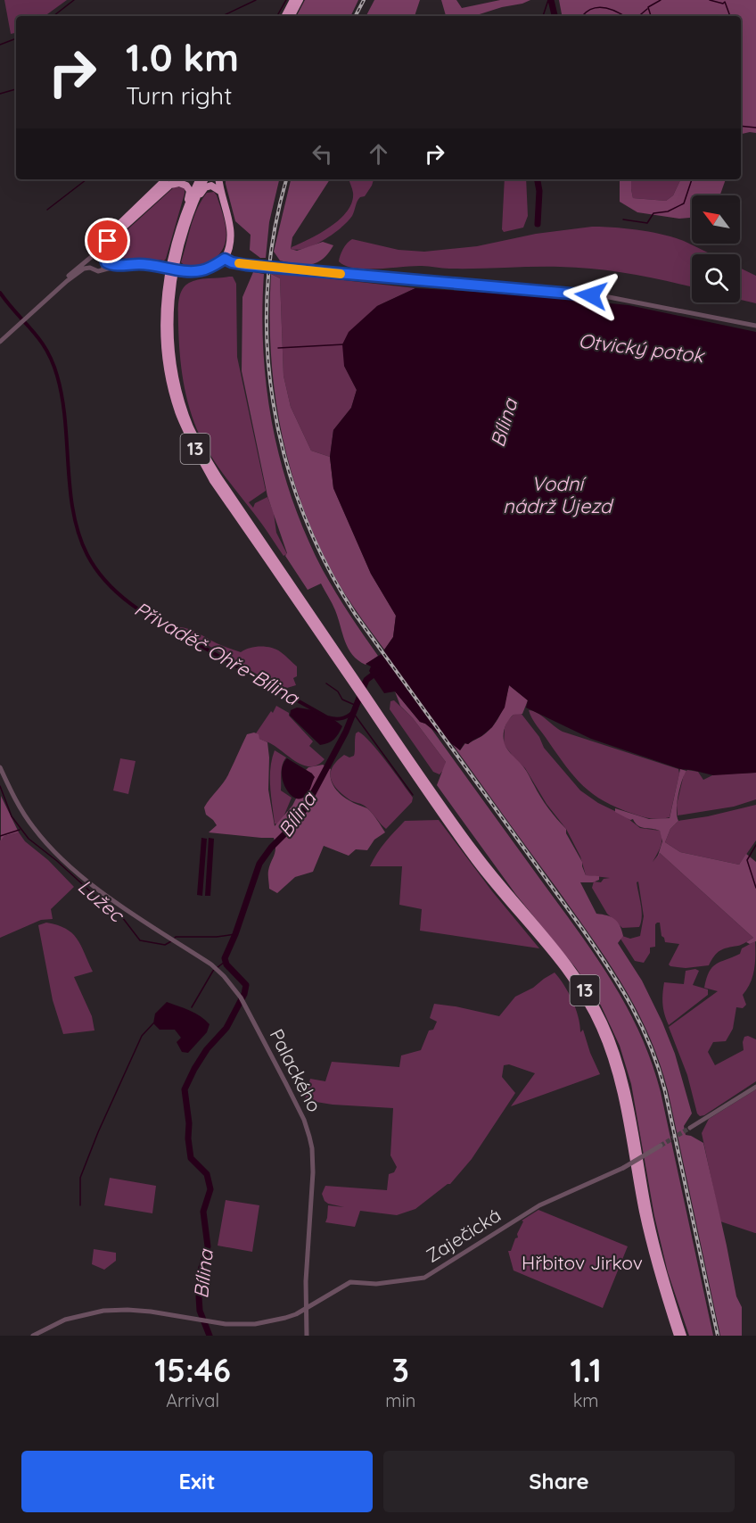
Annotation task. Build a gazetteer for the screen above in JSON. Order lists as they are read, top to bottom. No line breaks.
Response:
{"streets":{"highway":["13"],"street":["Palackého","Zaječická"]},"crossings":[["Palackého","Zaječická"]],"water":["Otvický potok","Bílina","Vodní nádrž Újezd","Přivaděč Ohře-Bílina","Lužec"],"parks":["Hřbitov Jirkov"],"north":"top left","page":{"turn":["1.0 km","Turn right"],"eta":["15:46","Arrival","3","min","1.1","km"],"buttons":["Exit","Share"]}}
